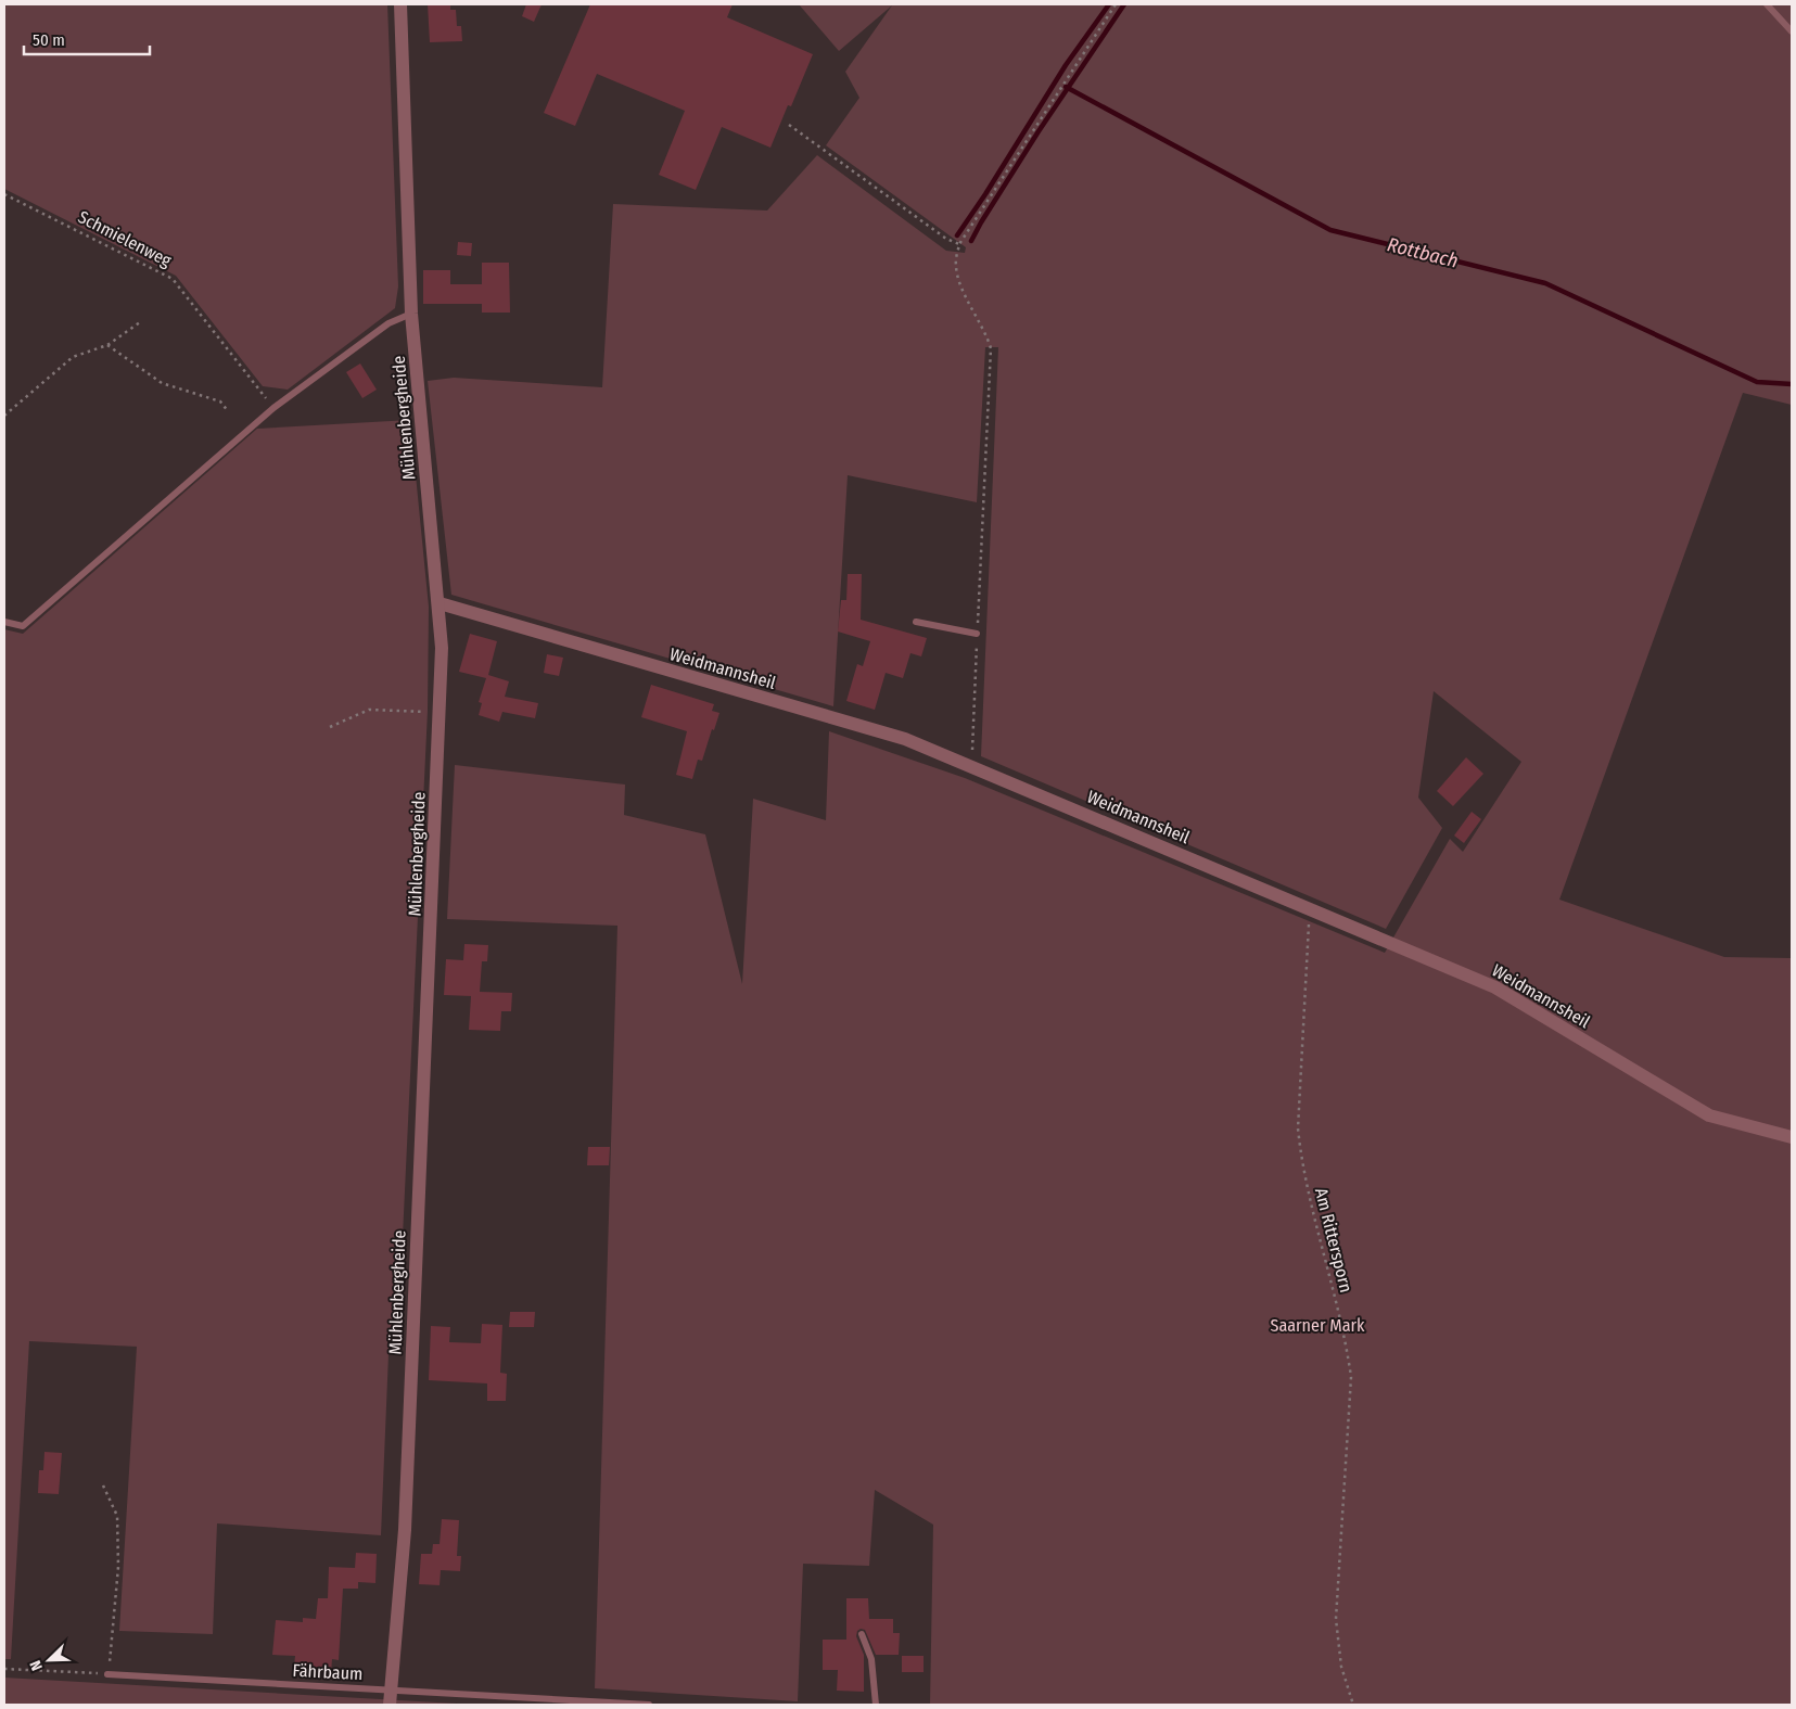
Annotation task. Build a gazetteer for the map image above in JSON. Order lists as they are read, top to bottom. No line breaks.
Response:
{"streets":{"street":["Mühlenbergheide","Weidmannsheil"],"lane":["Fährbaum"],"path":["Schmielenweg","Am Rittersporn"]},"crossings":[["Mühlenbergheide","Weidmannsheil"],["Mühlenbergheide","Fährbaum"],["Weidmannsheil","Am Rittersporn"]],"water":["Rottbach"],"parks":["Saarner Mark"],"scale_bar":"50 m","north":"bottom left"}
